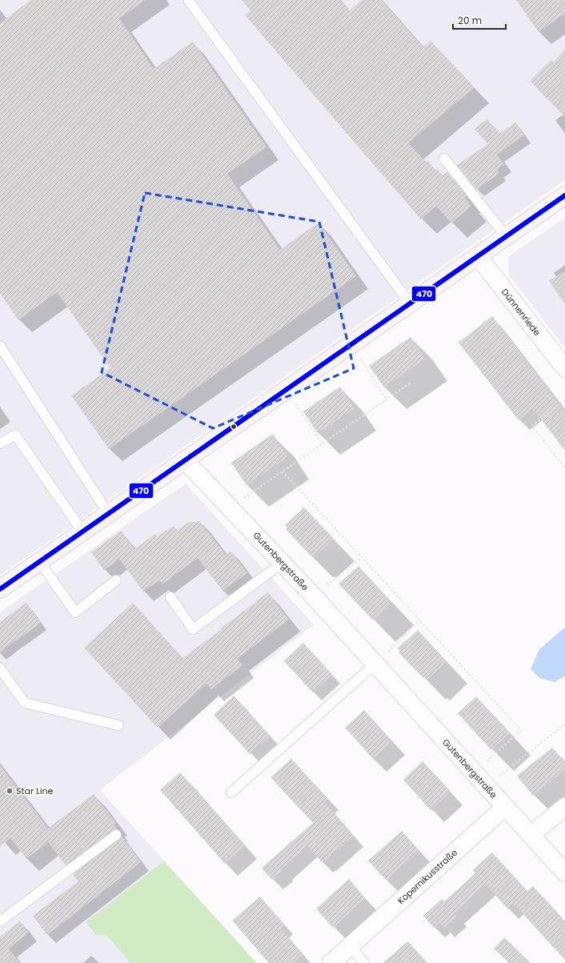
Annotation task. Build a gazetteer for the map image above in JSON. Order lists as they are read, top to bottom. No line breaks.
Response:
{"streets":{"street":["Dünnenriede","Gutenbergstraße","Kopernikusstraße"]},"crossings":[["Gutenbergstraße","Kopernikusstraße"]],"places":["Star Line"],"lines":["transit line 470"],"scale_bar":"20 m"}
